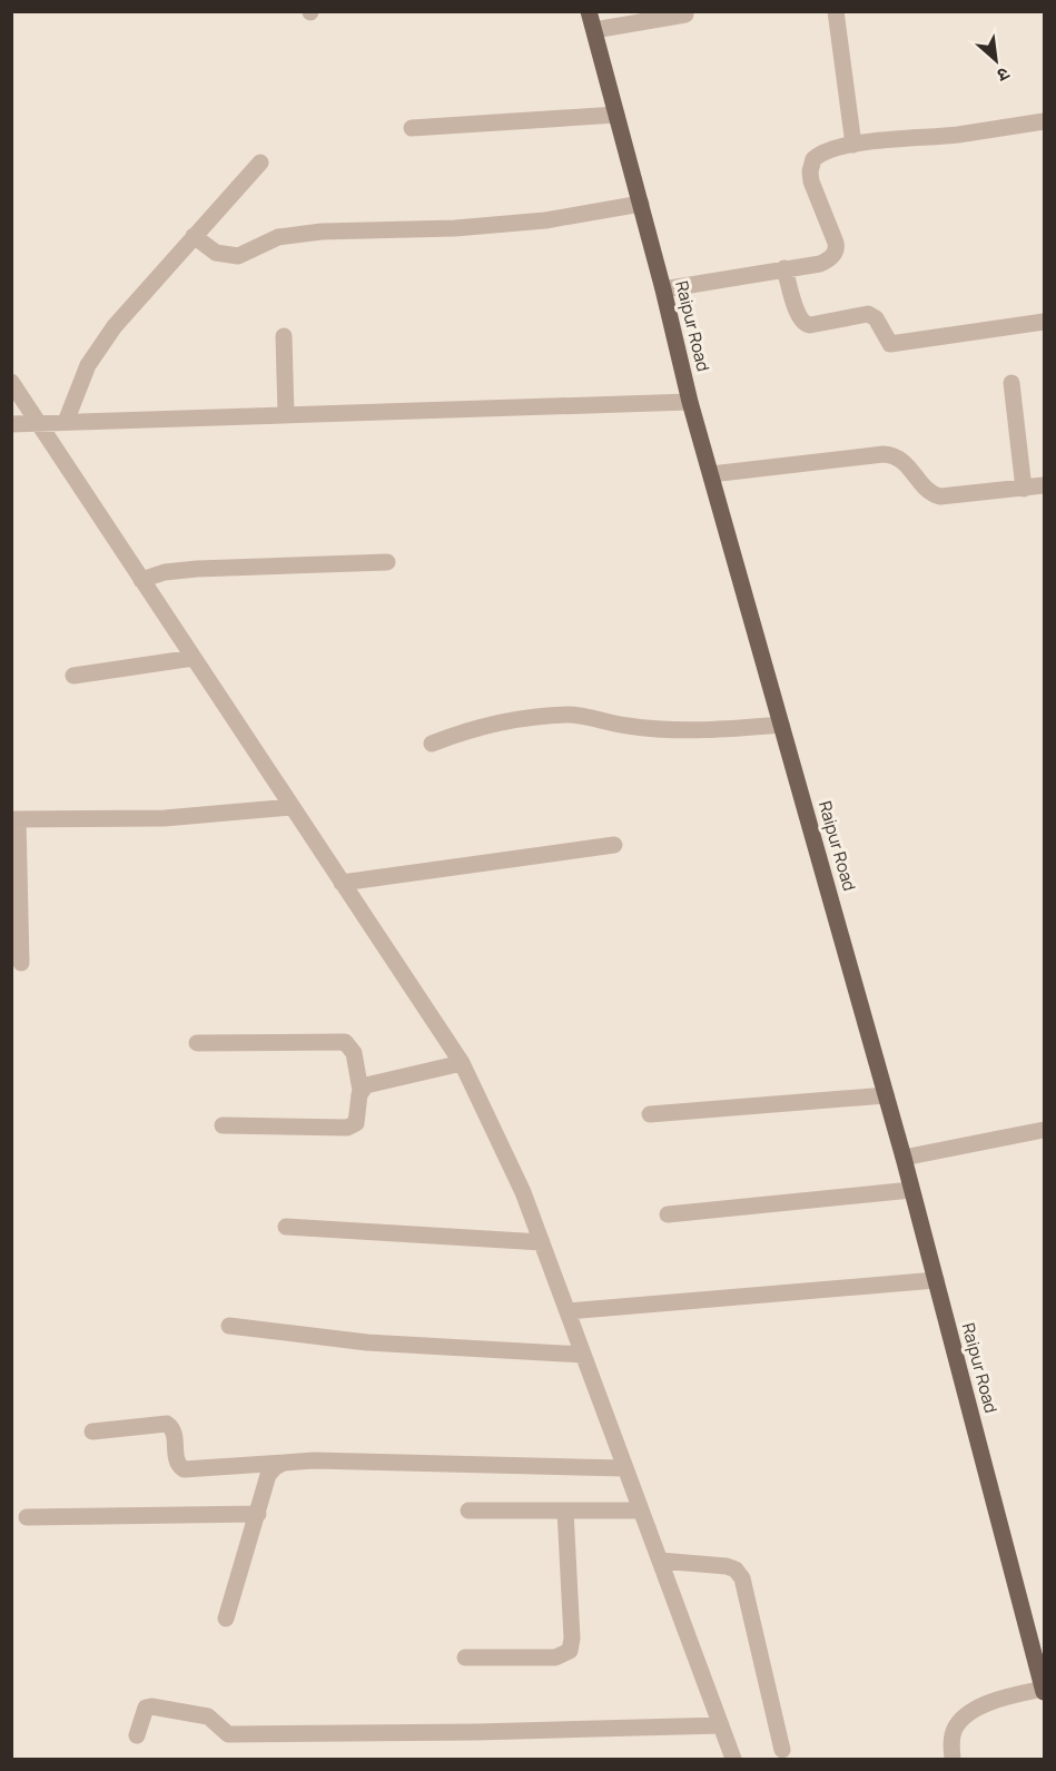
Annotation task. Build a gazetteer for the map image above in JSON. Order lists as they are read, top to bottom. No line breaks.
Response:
{"streets":{"main road":["Raipur Road"]},"north":"bottom right"}
